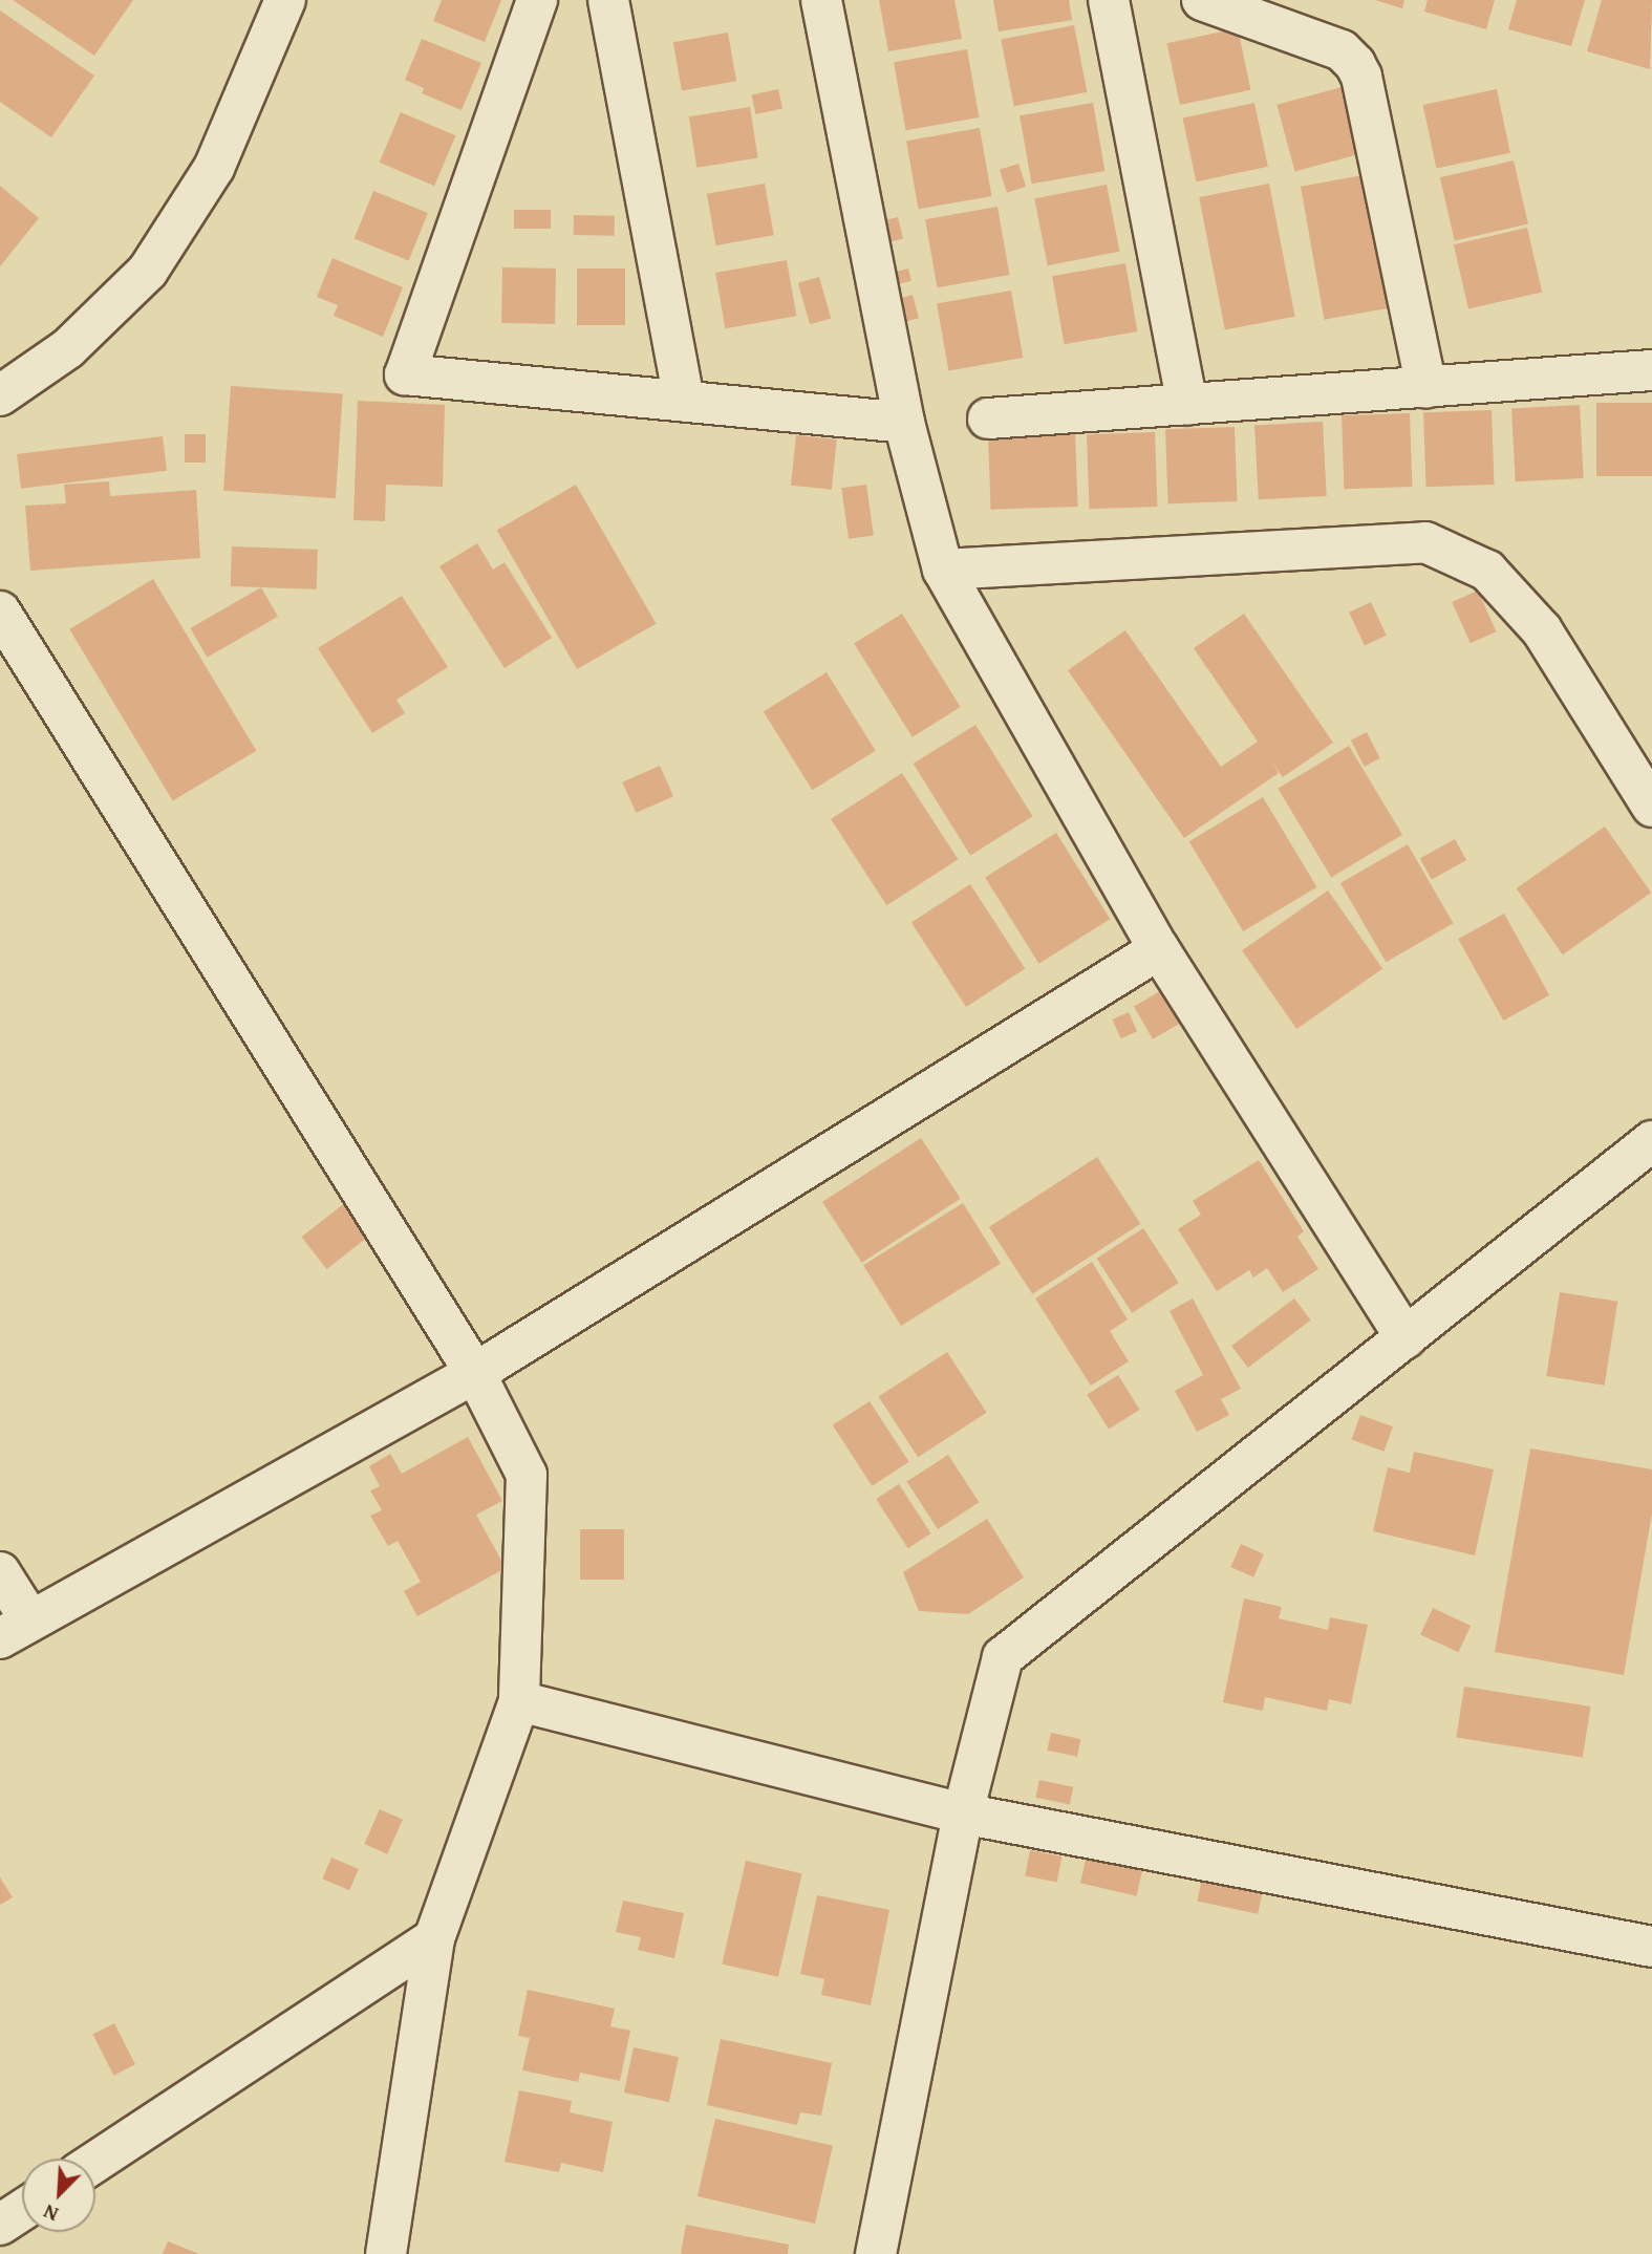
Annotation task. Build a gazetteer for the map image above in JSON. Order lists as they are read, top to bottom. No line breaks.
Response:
{"north":"bottom left"}
